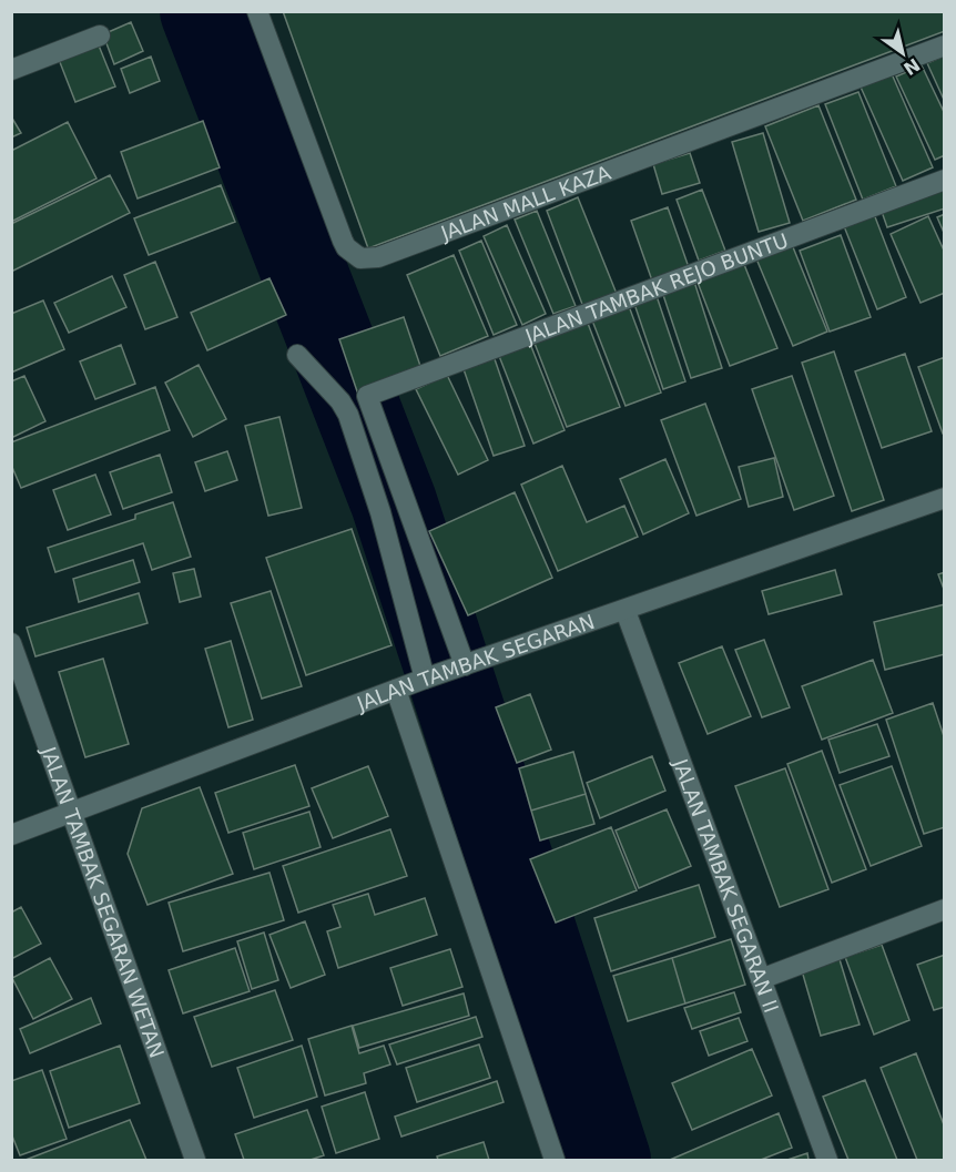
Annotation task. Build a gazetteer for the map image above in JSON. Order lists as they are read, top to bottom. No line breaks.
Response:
{"streets":{"street":["JALAN MALL KAZA","JALAN TAMBAK REJO BUNTU","JALAN TAMBAK SEGARAN","JALAN TAMBAK SEGARAN II","JALAN TAMBAK SEGARAN WETAN"]},"crossings":[["JALAN TAMBAK REJO BUNTU","JALAN TAMBAK SEGARAN"],["JALAN TAMBAK SEGARAN","JALAN TAMBAK SEGARAN II"],["JALAN TAMBAK SEGARAN","JALAN TAMBAK SEGARAN WETAN"]],"north":"bottom right"}
